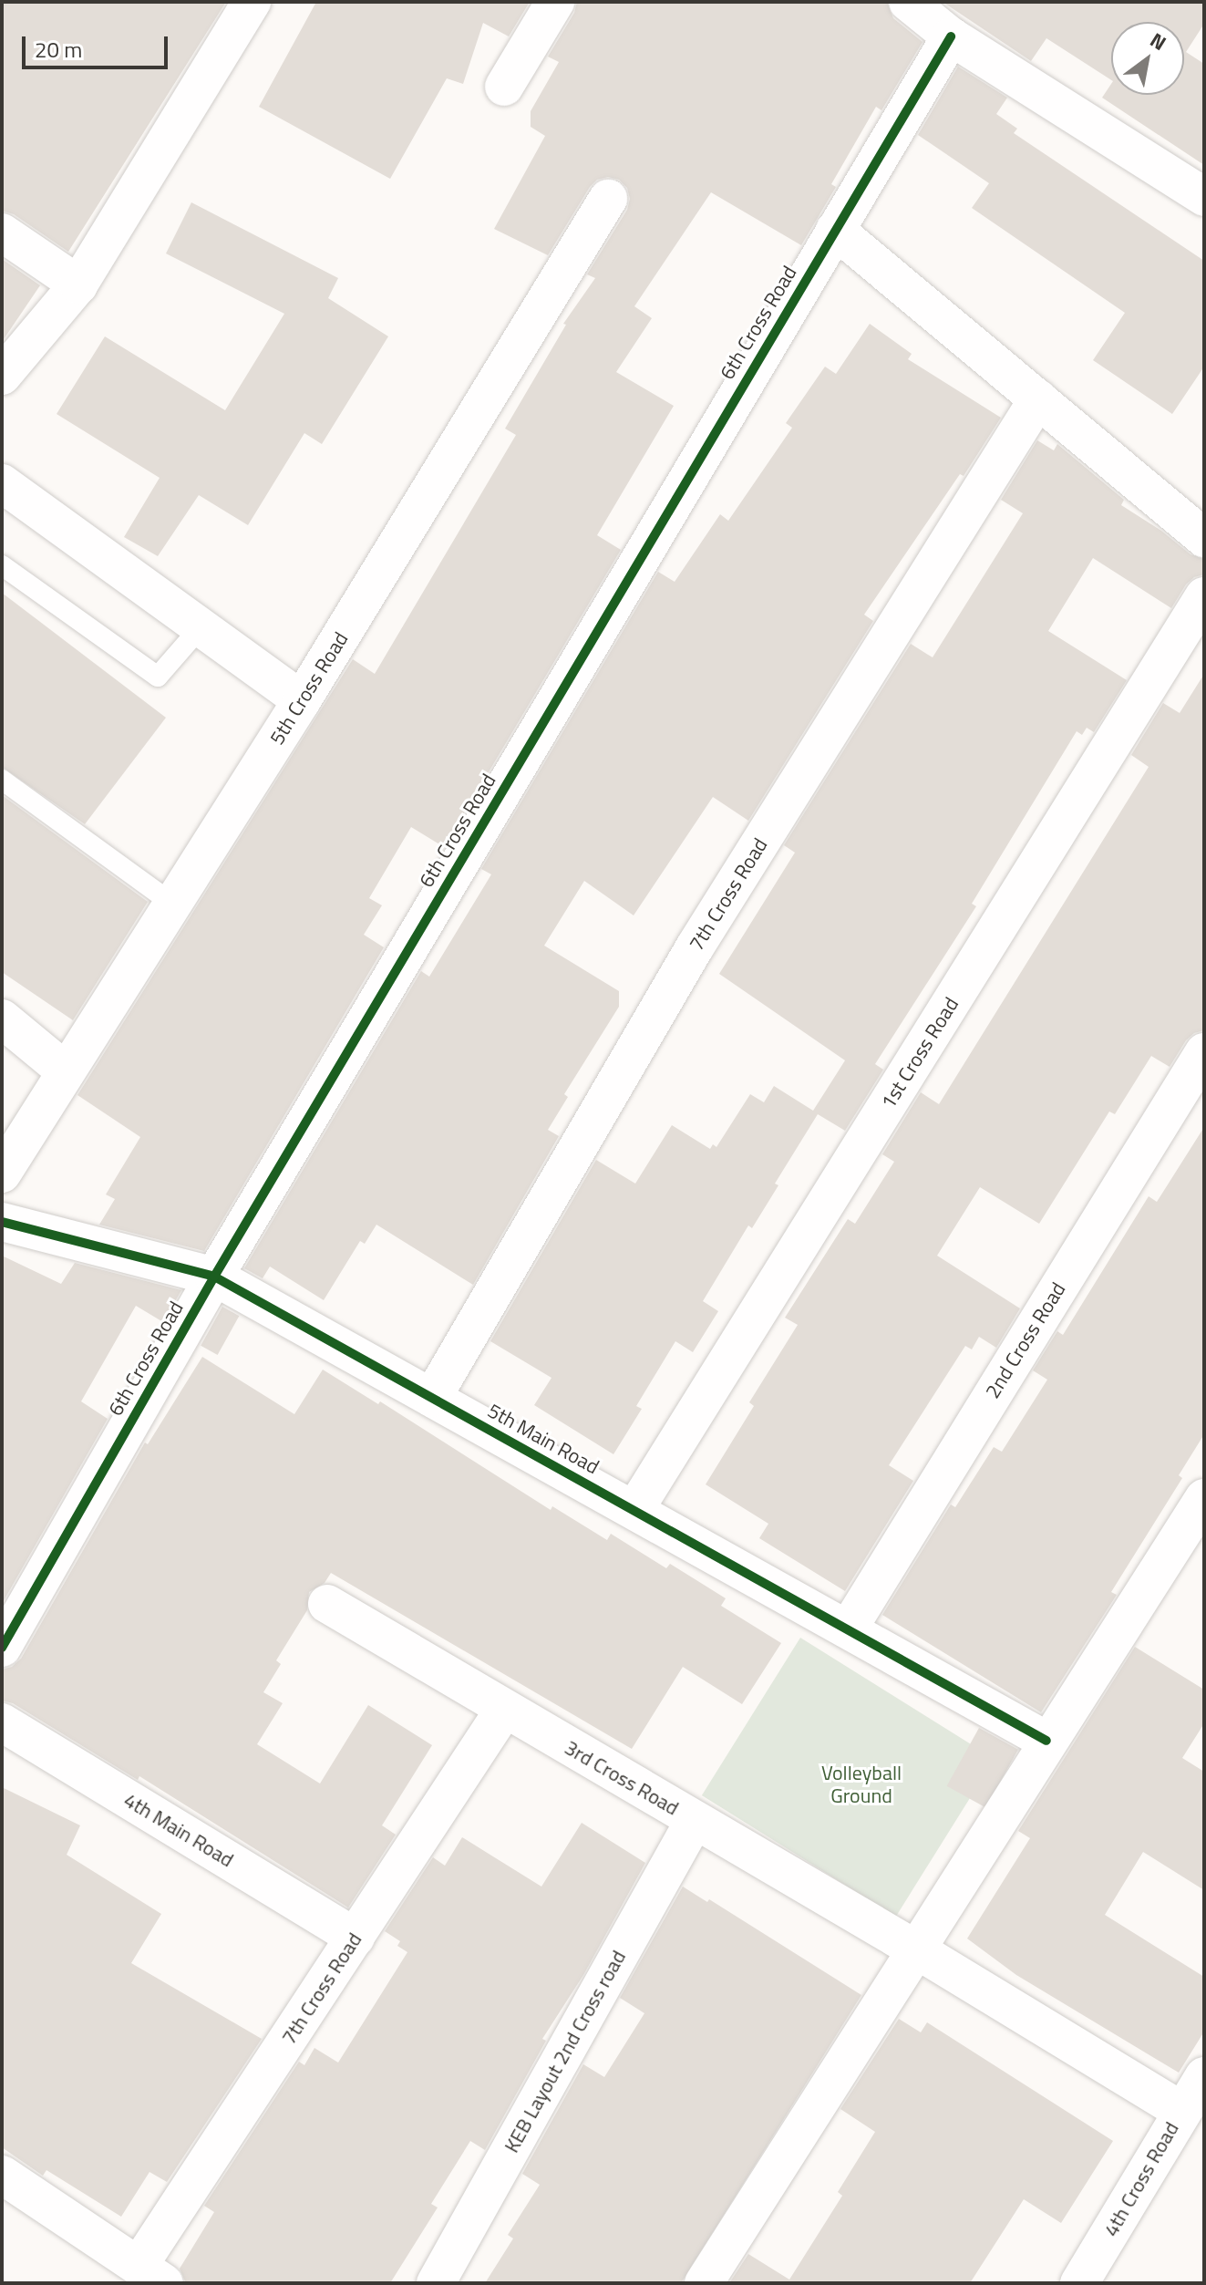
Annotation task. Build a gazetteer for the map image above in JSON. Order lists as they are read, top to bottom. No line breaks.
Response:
{"streets":{"street":["6th Cross Road","5th Cross Road","7th Cross Road","1st Cross Road","2nd Cross Road","5th Main Road","3rd Cross Road","4th Main Road","KEB Layout 2nd Cross road","4th Cross Road"]},"crossings":[["6th Cross Road","5th Main Road"],["7th Cross Road","5th Main Road"],["7th Cross Road","3rd Cross Road"],["7th Cross Road","4th Main Road"],["1st Cross Road","5th Main Road"],["2nd Cross Road","5th Main Road"],["3rd Cross Road","KEB Layout 2nd Cross road"],["3rd Cross Road","4th Cross Road"]],"parks":["Volleyball Ground"],"scale_bar":"20 m","north":"top right"}
